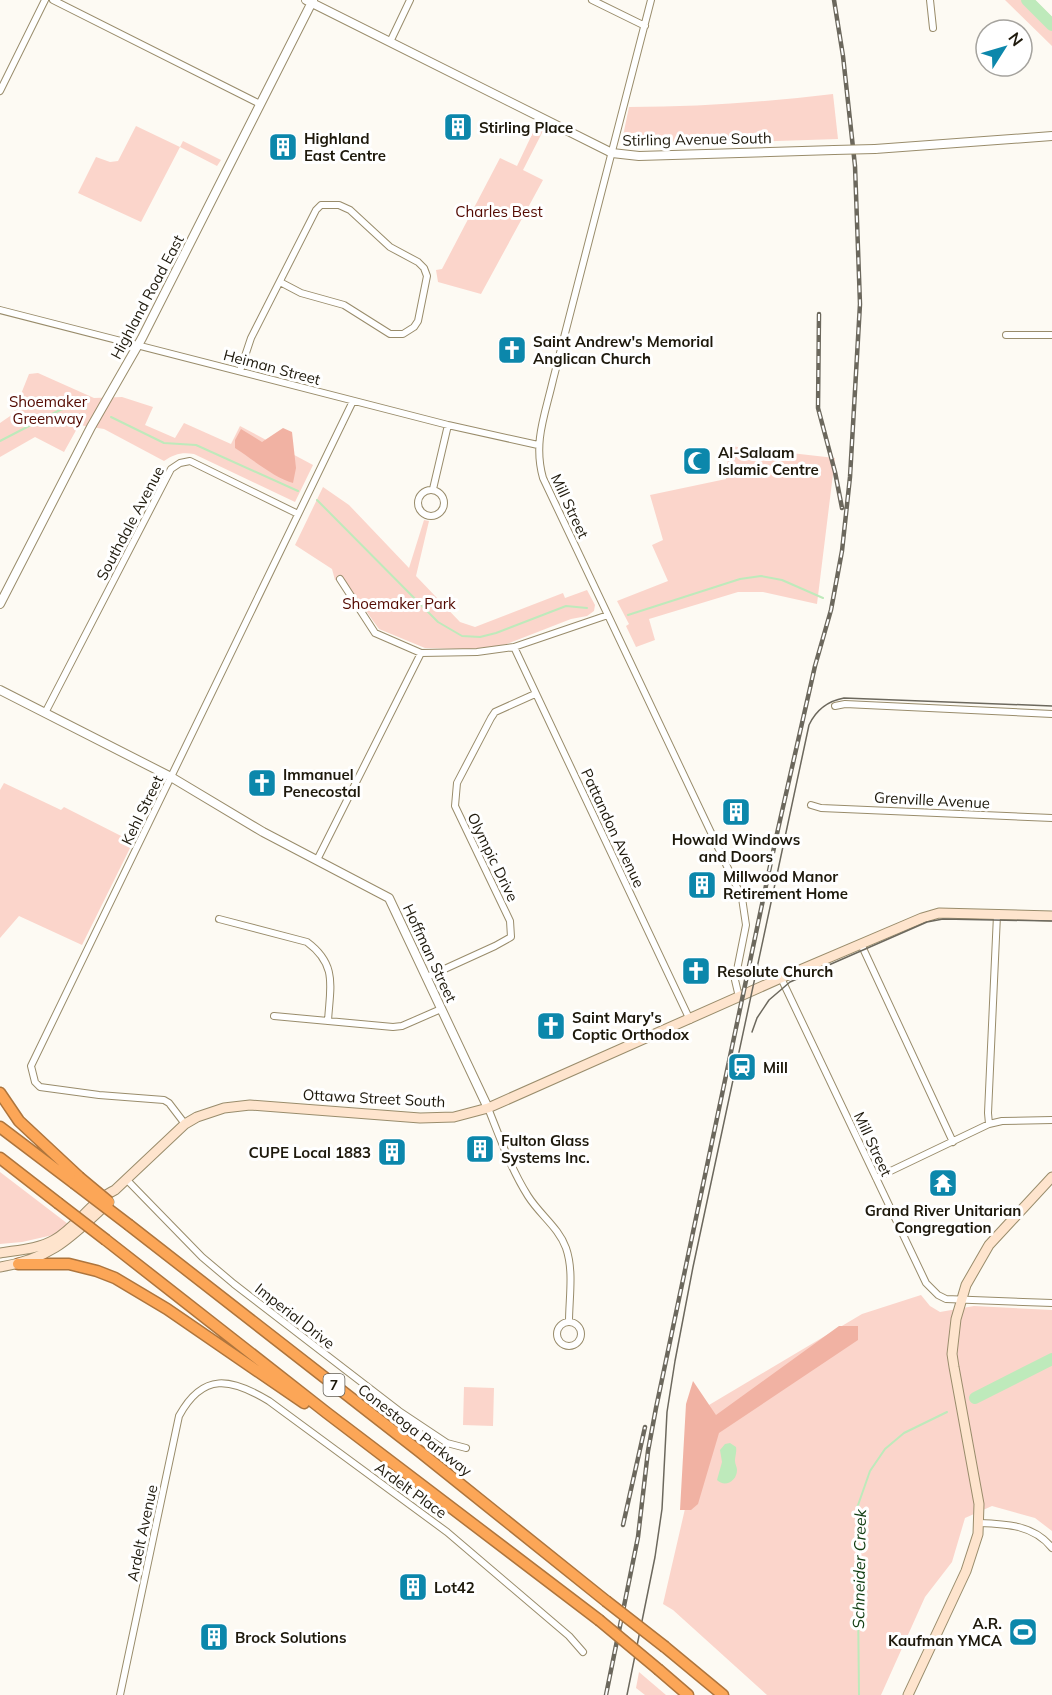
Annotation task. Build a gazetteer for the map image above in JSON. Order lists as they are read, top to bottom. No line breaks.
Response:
{"streets":{"highway":["7","Conestoga Parkway"],"main road":["Ottawa Street South"],"street":["Stirling Avenue South","Highland Road East","Heiman Street","Mill Street","Southdale Avenue","Grenville Avenue","Kehl Street","Pattandon Avenue","Olympic Drive","Hoffman Street","Imperial Drive","Ardelt Place","Ardelt Avenue"]},"crossings":[["Stirling Avenue South","Highland Road East"],["Stirling Avenue South","Mill Street"],["Highland Road East","Heiman Street"],["Heiman Street","Mill Street"],["Heiman Street","Kehl Street"],["Mill Street","Ottawa Street South"],["Southdale Avenue","Kehl Street"],["Southdale Avenue","Hoffman Street"],["Kehl Street","Hoffman Street"],["Kehl Street","Ottawa Street South"],["Pattandon Avenue","Olympic Drive"],["Pattandon Avenue","Ottawa Street South"],["Olympic Drive","Hoffman Street"],["Hoffman Street","Ottawa Street South"],["Ottawa Street South","Imperial Drive"],["Ardelt Place","Ardelt Avenue"]],"water":["Schneider Creek"],"parks":["Charles Best","Shoemaker Greenway","Shoemaker Park"],"places":{"building":["Stirling Place","Highland East Centre","Howald Windows and Doors","Millwood Manor Retirement Home","Fulton Glass Systems Inc.","CUPE Local 1883","Lot42","Brock Solutions"],"church":["Saint Andrew's Memorial Anglican Church","Immanuel Penecostal","Resolute Church","Saint Mary's Coptic Orthodox"],"mosque":["Al-Salaam Islamic Centre"],"station":["Mill"],"temple":["Grand River Unitarian Congregation"],"sports":["A.R. Kaufman YMCA"]},"north":"top right"}
